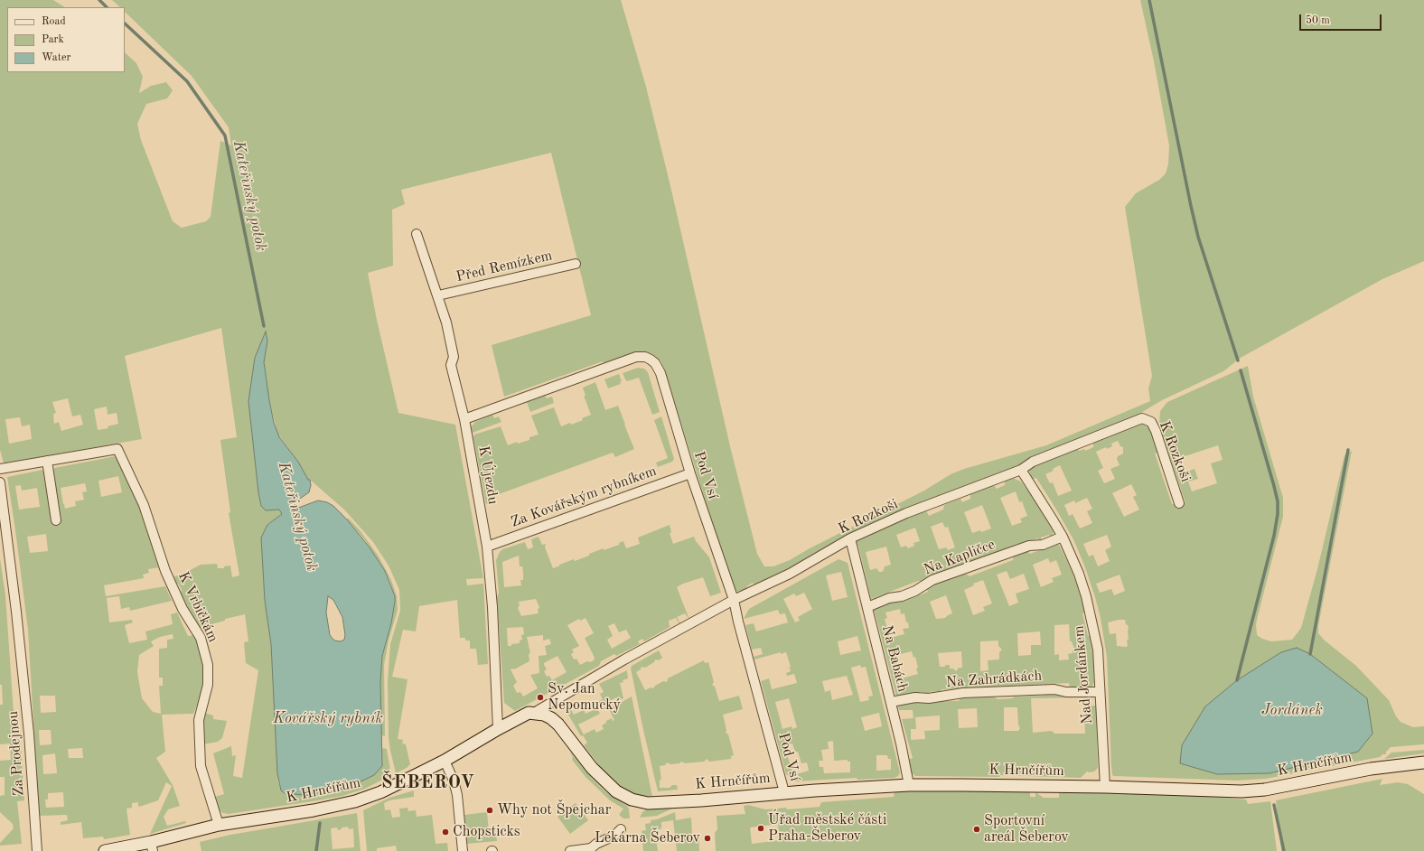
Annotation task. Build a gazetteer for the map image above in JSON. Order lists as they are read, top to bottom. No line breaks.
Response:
{"streets":{"street":["Před Remízkem","K Rozkoši","K Újezdu","Pod Vsí","Za Kovářským rybníkem","Na Kapličce","K Vrbičkám","Na Babách","Nad Jordánkem","Na Zahrádkách","Za Prodejnou","K Hrnčířům"]},"crossings":[["Před Remízkem","K Újezdu"],["K Rozkoši","Pod Vsí"],["K Rozkoši","Na Babách"],["K Rozkoši","Nad Jordánkem"],["K Rozkoši","K Hrnčířům"],["K Újezdu","Pod Vsí"],["K Újezdu","Za Kovářským rybníkem"],["K Újezdu","K Hrnčířům"],["Pod Vsí","Za Kovářským rybníkem"],["Pod Vsí","K Hrnčířům"],["Na Kapličce","Na Babách"],["Na Kapličce","Nad Jordánkem"],["K Vrbičkám","K Hrnčířům"],["Na Babách","Na Zahrádkách"],["Na Babách","K Hrnčířům"],["Nad Jordánkem","Na Zahrádkách"],["Nad Jordánkem","K Hrnčířům"]],"districts":["ŠEBEROV"],"water":["Kateřinský potok","Jordánek","Kovářský rybník"],"places":["Sv. Jan Nepomucký","Why not Špejchar","Úřad městské části Praha-Šeberov","Sportovní areál Šeberov","Chopsticks","Lékárna Šeberov"],"legend":["Road","Park","Water"],"scale_bar":"50 m"}
